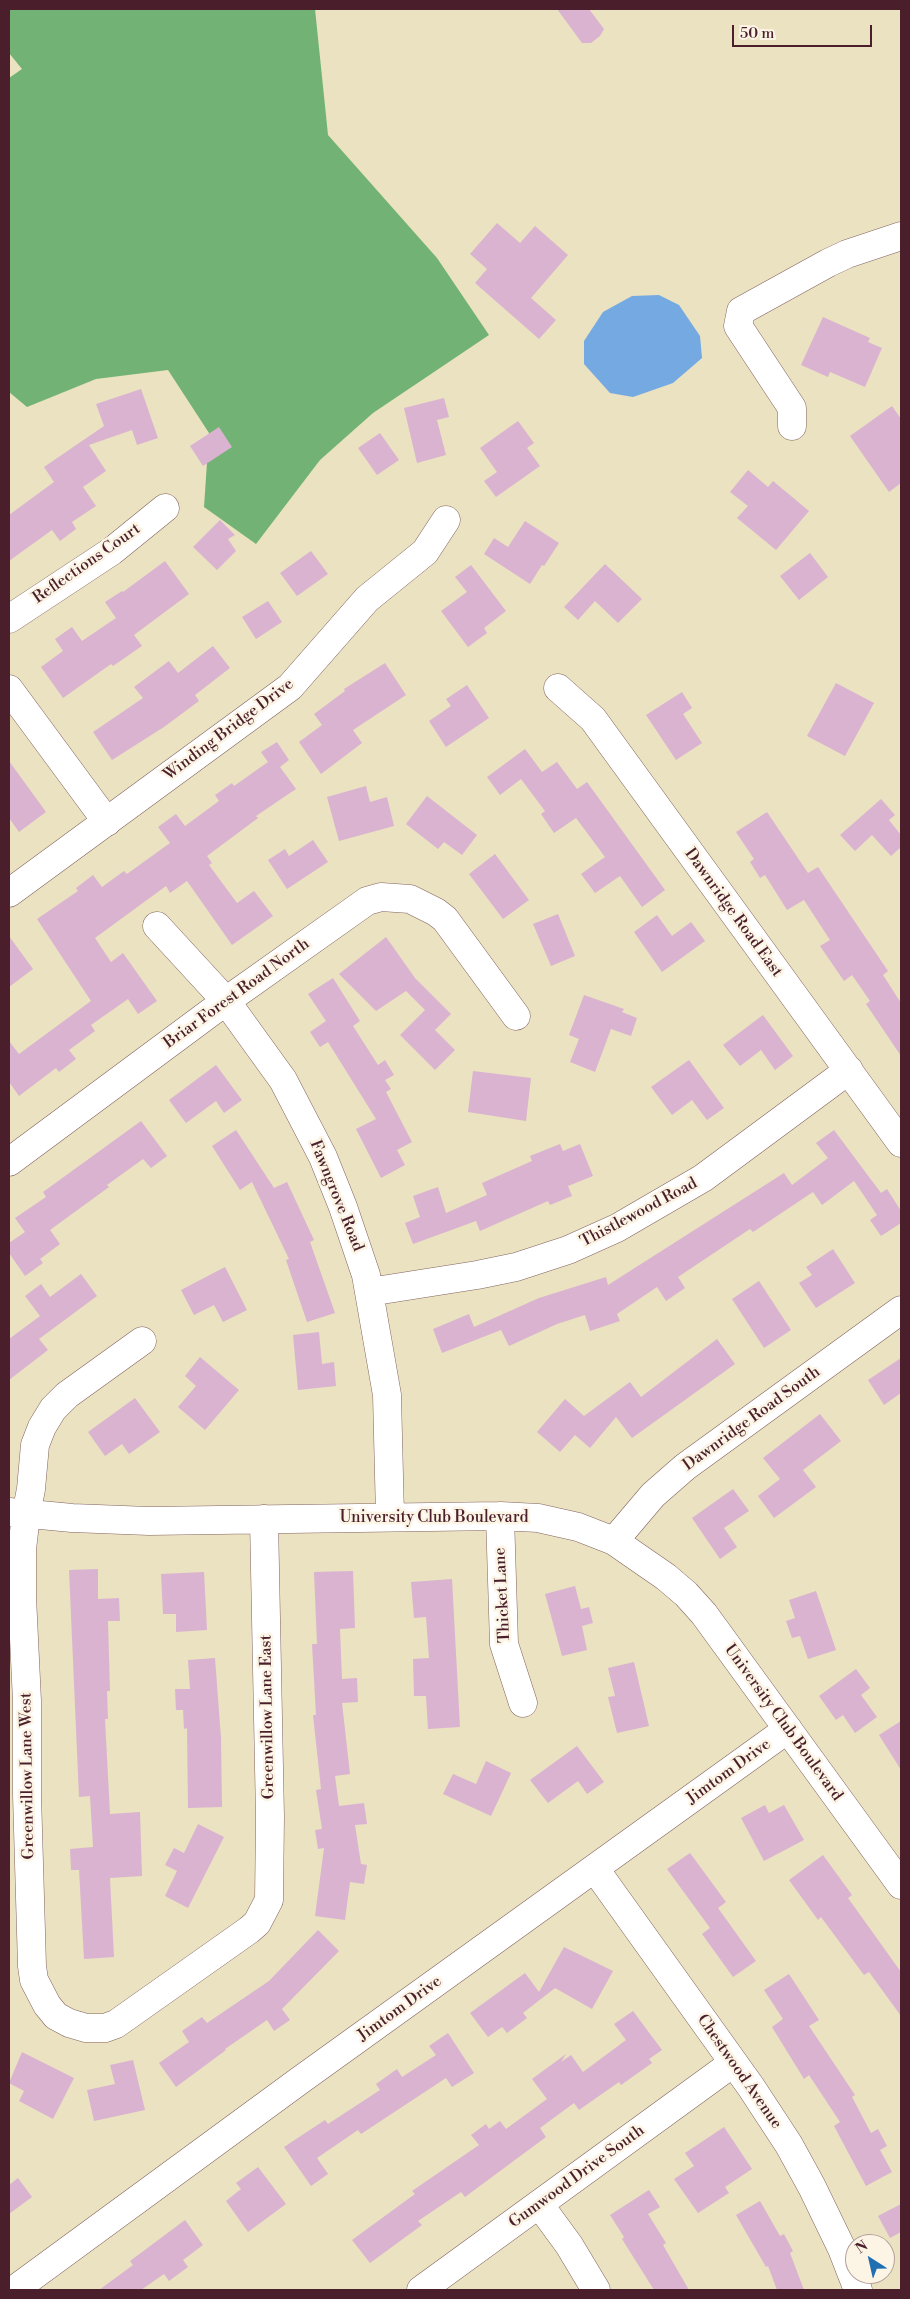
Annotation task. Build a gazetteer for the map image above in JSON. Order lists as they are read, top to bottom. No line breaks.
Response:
{"streets":{"street":["Reflections Court","Winding Bridge Drive","Dawnridge Road East","Briar Forest Road North","Fawngrove Road","Thistlewood Road","Dawnridge Road South","University Club Boulevard","Thicket Lane","Greenwillow Lane East","Jimtom Drive","Greenwillow Lane West","Chestwood Avenue","Gumwood Drive South"]},"crossings":[["Dawnridge Road East","Thistlewood Road"],["Briar Forest Road North","Fawngrove Road"],["Fawngrove Road","Thistlewood Road"],["Fawngrove Road","University Club Boulevard"],["Dawnridge Road South","University Club Boulevard"],["University Club Boulevard","Thicket Lane"],["University Club Boulevard","Greenwillow Lane East"],["University Club Boulevard","Jimtom Drive"],["University Club Boulevard","Greenwillow Lane West"],["Greenwillow Lane East","Greenwillow Lane West"],["Jimtom Drive","Chestwood Avenue"],["Chestwood Avenue","Gumwood Drive South"]],"scale_bar":"50 m","north":"top left"}
